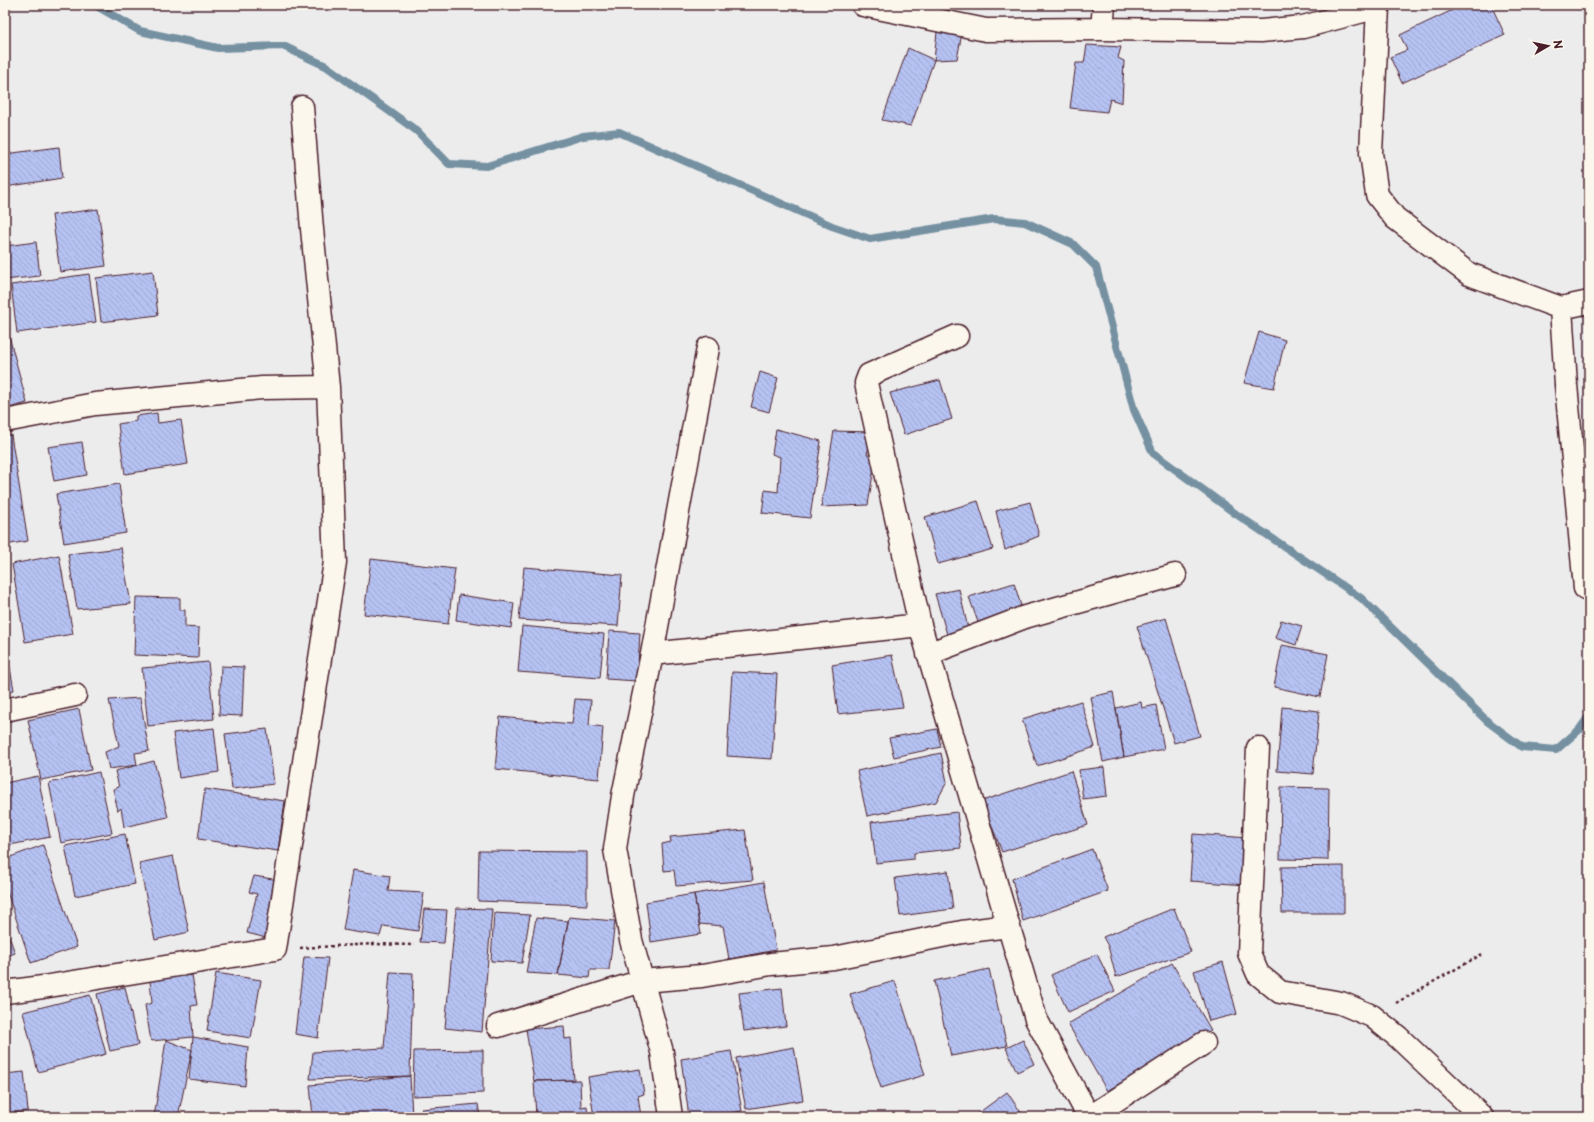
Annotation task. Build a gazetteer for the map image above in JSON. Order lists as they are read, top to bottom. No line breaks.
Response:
{"north":"right"}
